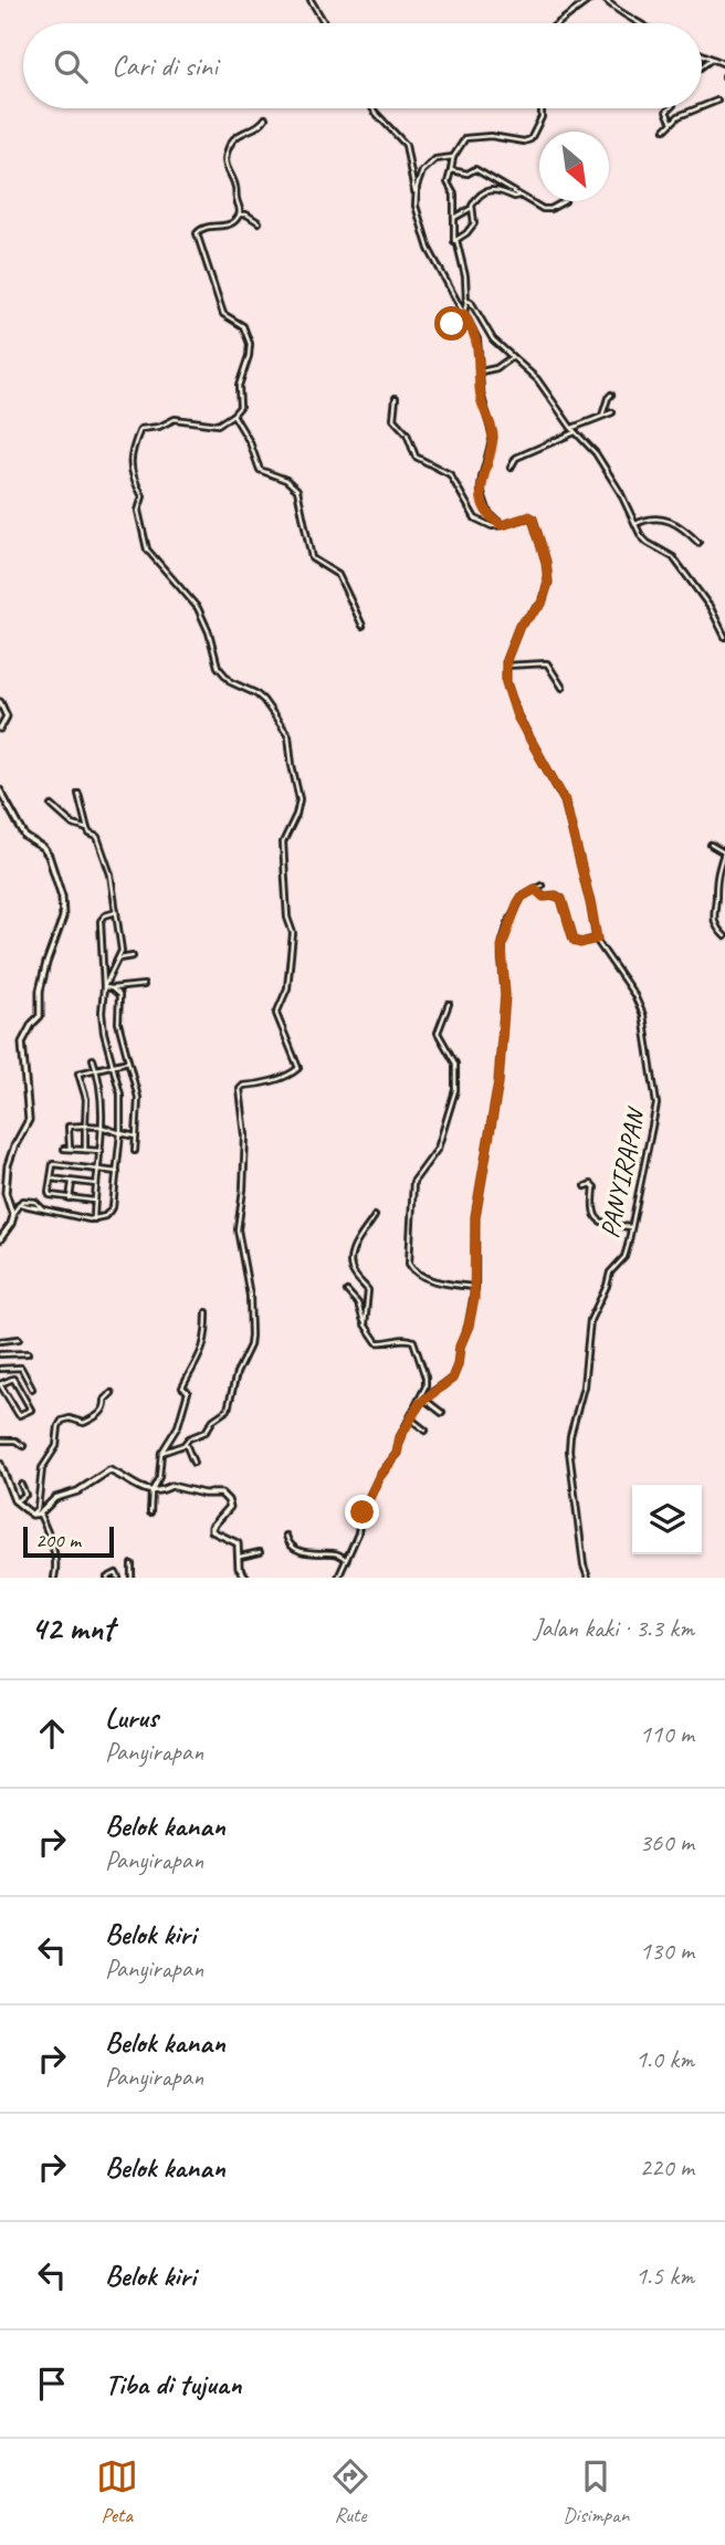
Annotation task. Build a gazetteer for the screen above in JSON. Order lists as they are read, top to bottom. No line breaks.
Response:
{"streets":{"street":["PANYIRAPAN"]},"scale_bar":"200 m","north":"bottom right","page":{"search":"Cari di sini","scale":"200 m","heading":["42 mnt","Jalan kaki · 3.3 km"],"list":[["Lurus","Panyirapan","110 m"],["Belok kanan","Panyirapan","360 m"],["Belok kiri","Panyirapan","130 m"],["Belok kanan","Panyirapan","1.0 km"],["Belok kanan","220 m"],["Belok kiri","1.5 km"],"Tiba di tujuan"],"nav":["Peta","Rute","Disimpan"]}}
